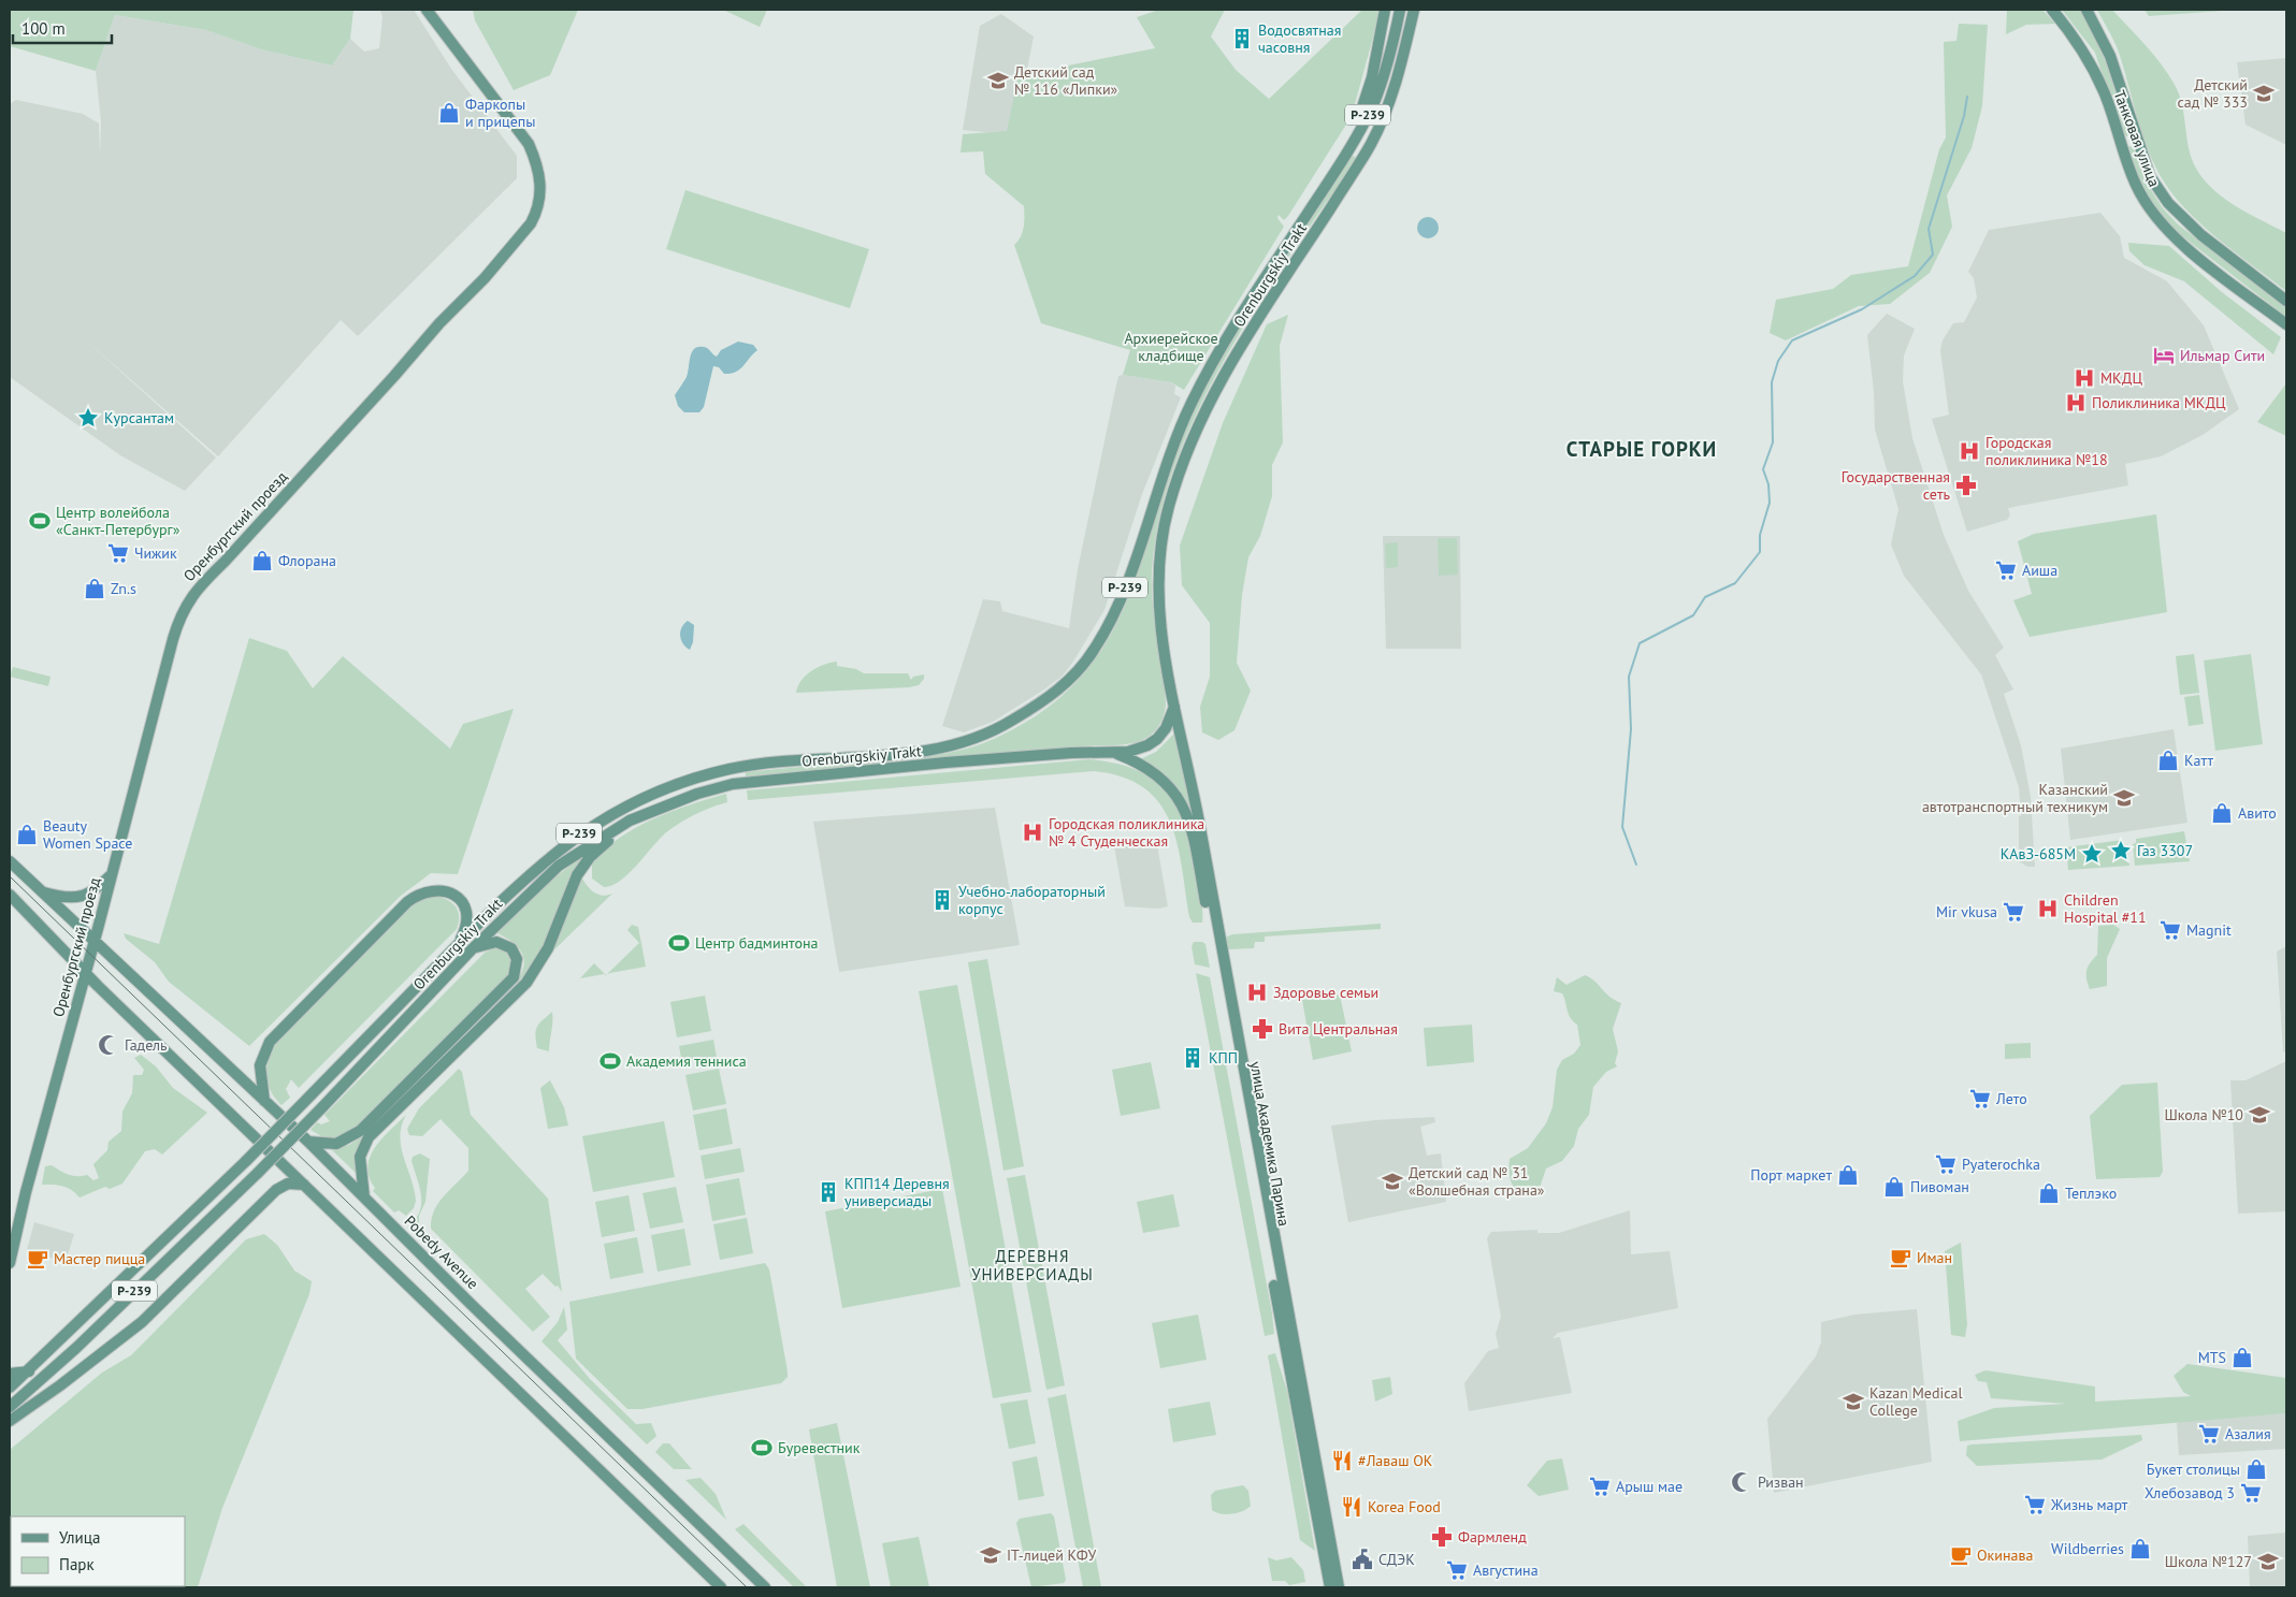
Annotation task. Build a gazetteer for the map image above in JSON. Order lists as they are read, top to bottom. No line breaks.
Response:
{"streets":{"main road":["Р-239","Танковая улица","Orenburgskiy Trakt","Оренбургский проезд","улица Академика Парина","Pobedy Avenue"]},"crossings":[["Orenburgskiy Trakt","улица Академика Парина"],["Оренбургский проезд","Pobedy Avenue"]],"districts":["СТАРЫЕ ГОРКИ","ДЕРЕВНЯ УНИВЕРСИАДЫ"],"parks":["Архиерейское кладбище"],"places":{"building":["Водосвятная часовня","Учебно-лабораторный корпус","КПП","КПП14 Деревня универсиады"],"school or university":["Детский сад № 116 «Липки»","Детский сад № 333","Казанский автотранспортный техникум","Школа №10","Детский сад № 31 «Волшебная страна»","Kazan Medical College","IT-лицей КФУ","Школа №127"],"shop":["Фаркопы и прицепы","Флорана","Zn.s","Катт","Авито","Beauty Women Space","Порт маркет","Пивоман","Теплэко","MTS","Букет столицы","Wildberries"],"hotel":["Ильмар Сити"],"hospital":["МКДЦ","Поликлиника МКДЦ","Городская поликлиника №18","Городская поликлиника № 4 Студенческая","Children Hospital #11","Здоровье семьи"],"place":["Курсантам","Газ 3307","КАвЗ-685М"],"pharmacy":["Государственная сеть","Вита Центральная","Фармленд"],"sports":["Центр волейбола «Санкт-Петербург»","Центр бадминтона","Академия тенниса","Буревестник"],"supermarket":["Чижик","Аиша","Mir vkusa","Magnit","Лето","Pyaterochka","Азалия","Арыш мае","Хлебозавод 3","Жизнь март","Августина"],"mosque":["Гадель","Ризван"],"cafe":["Иман","Мастер пицца","Окинава"],"restaurant":["#Лаваш ОК","Korea Food"],"public building":["СДЭК"]},"legend":["Улица","Парк"],"scale_bar":"100 m"}
